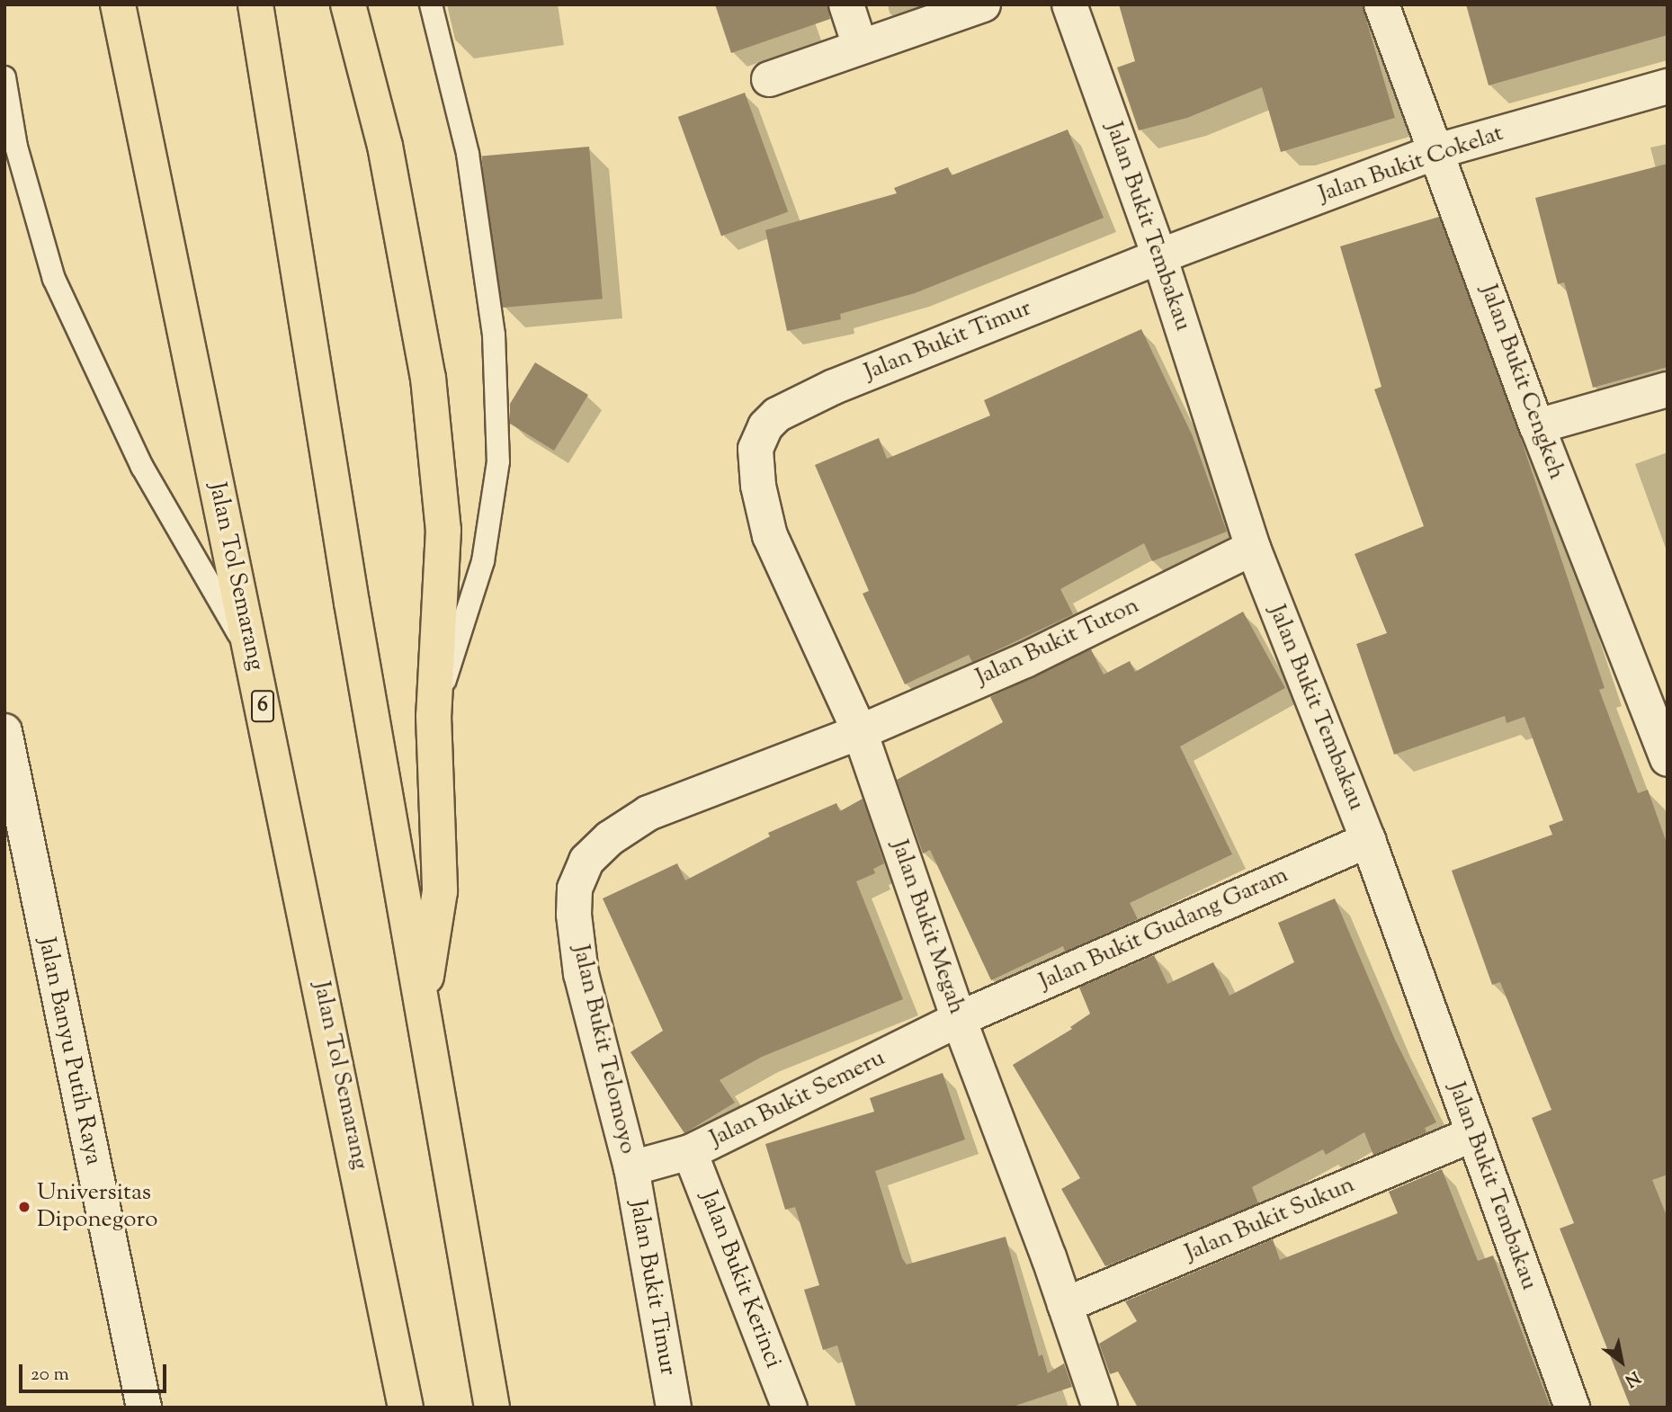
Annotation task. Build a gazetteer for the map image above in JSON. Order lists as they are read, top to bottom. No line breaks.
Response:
{"streets":{"highway":["Jalan Tol Semarang","6"],"street":["Jalan Bukit Cokelat","Jalan Bukit Tembakau","Jalan Bukit Timur","Jalan Bukit Cengkeh","Jalan Bukit Tuton","Jalan Bukit Megah","Jalan Bukit Gudang Garam","Jalan Bukit Telomoyo","Jalan Banyu Putih Raya","Jalan Bukit Semeru","Jalan Bukit Sukun","Jalan Bukit Kerinci"]},"crossings":[["Jalan Bukit Cokelat","Jalan Bukit Tembakau"],["Jalan Bukit Cokelat","Jalan Bukit Timur"],["Jalan Bukit Cokelat","Jalan Bukit Cengkeh"],["Jalan Bukit Tembakau","Jalan Bukit Timur"],["Jalan Bukit Tembakau","Jalan Bukit Tuton"],["Jalan Bukit Tembakau","Jalan Bukit Gudang Garam"],["Jalan Bukit Tembakau","Jalan Bukit Sukun"],["Jalan Bukit Timur","Jalan Bukit Megah"],["Jalan Bukit Timur","Jalan Bukit Telomoyo"],["Jalan Bukit Timur","Jalan Bukit Semeru"],["Jalan Bukit Tuton","Jalan Bukit Megah"],["Jalan Bukit Tuton","Jalan Bukit Telomoyo"],["Jalan Bukit Megah","Jalan Bukit Gudang Garam"],["Jalan Bukit Megah","Jalan Bukit Telomoyo"],["Jalan Bukit Megah","Jalan Bukit Semeru"],["Jalan Bukit Megah","Jalan Bukit Sukun"],["Jalan Bukit Gudang Garam","Jalan Bukit Semeru"],["Jalan Bukit Telomoyo","Jalan Bukit Semeru"],["Jalan Bukit Semeru","Jalan Bukit Kerinci"]],"places":["Universitas Diponegoro"],"scale_bar":"20 m","north":"bottom right"}
